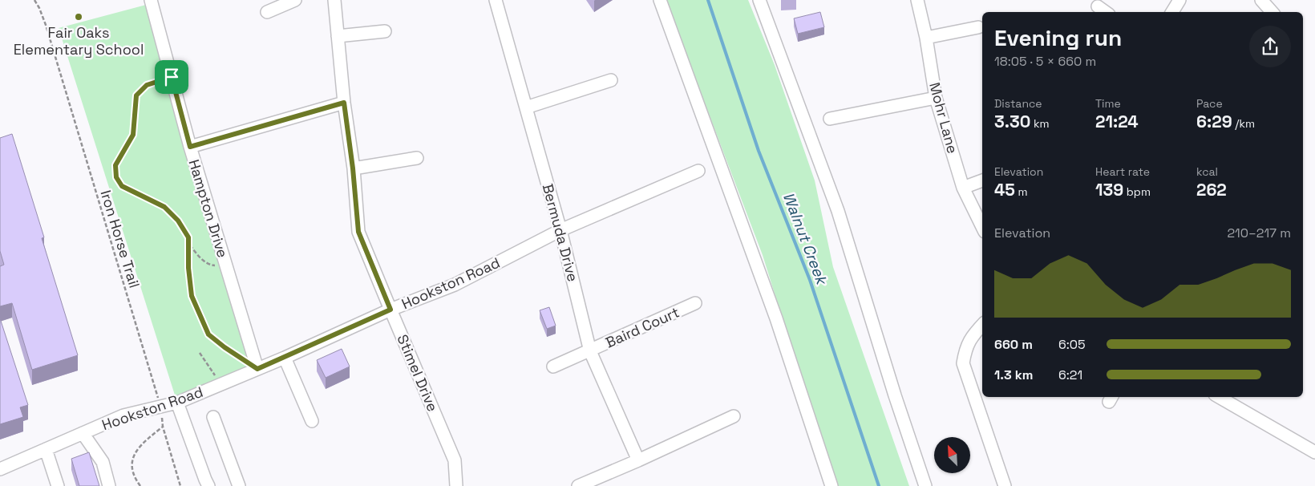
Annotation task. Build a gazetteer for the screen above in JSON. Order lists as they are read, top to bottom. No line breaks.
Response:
{"streets":{"street":["Mohr Lane","Hampton Drive","Bermuda Drive","Hookston Road","Baird Court","Stimel Drive"],"path":["Iron Horse Trail"]},"crossings":[["Hampton Drive","Hookston Road"],["Bermuda Drive","Hookston Road"],["Bermuda Drive","Baird Court"],["Iron Horse Trail","Hookston Road"],["Hookston Road","Stimel Drive"]],"water":["Walnut Creek"],"places":["Fair Oaks Elementary School"],"north":"top left","page":{"heading":["Evening run","18:05 · 5 × 660 m"],"stats":[["Distance","3.30 km"],["Time","21:24"],["Pace","6:29 /km"],["Elevation","45 m"],["Heart rate","139 bpm"],["kcal","262"]],"chart":["Elevation","210–217 m"],"list":[{"name":"660 m","note":"6:05"},{"name":"1.3 km","note":"6:21"}]}}
